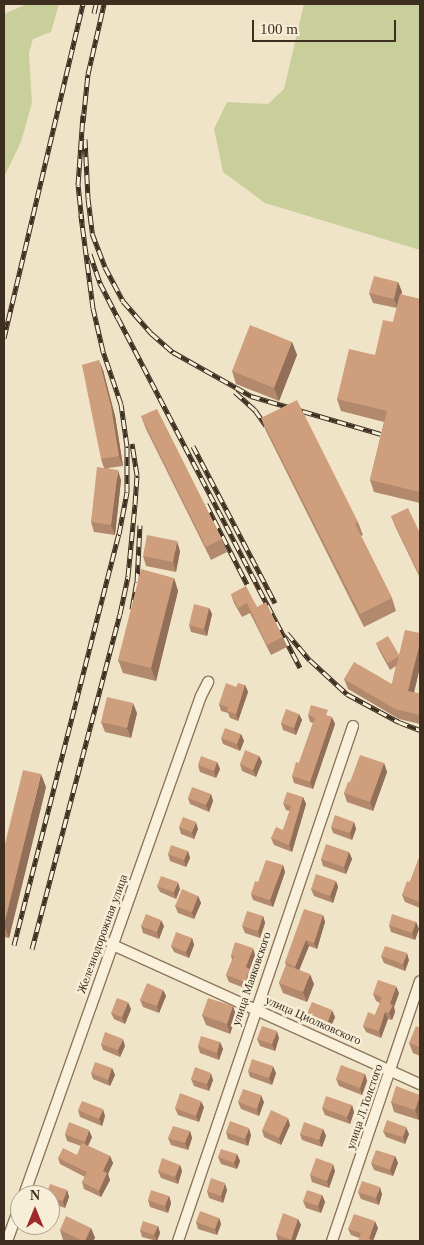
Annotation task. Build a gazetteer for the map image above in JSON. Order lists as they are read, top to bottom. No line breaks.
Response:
{"streets":{"street":["Железнодорожная улица","улица Маяковского","улица Циолковского","улица Л.Толстого"]},"crossings":[["Железнодорожная улица","улица Циолковского"],["улица Маяковского","улица Циолковского"],["улица Циолковского","улица Л.Толстого"]],"scale_bar":"100 m","north":"top"}
